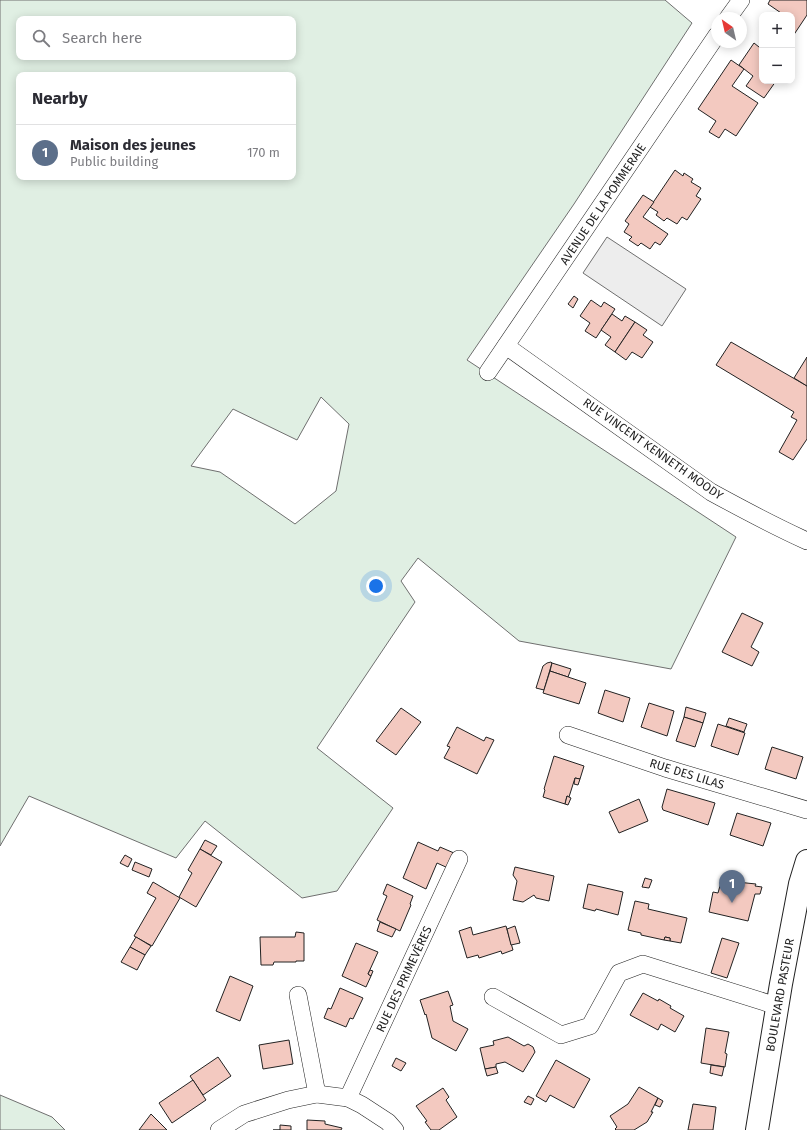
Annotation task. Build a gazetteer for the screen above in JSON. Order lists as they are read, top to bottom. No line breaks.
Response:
{"streets":{"street":["AVENUE DE LA POMMERAIE","RUE VINCENT KENNETH MOODY","RUE DES LILAS","RUE DES PRIMEVÈRES","BOULEVARD PASTEUR"]},"crossings":[["AVENUE DE LA POMMERAIE","RUE VINCENT KENNETH MOODY"]],"north":"top left","page":{"map_buttons":["+","−"],"search":"Search here","heading":"Nearby","list":[{"mark":"1","name":"Maison des jeunes","note":"Public building","value":"170 m"}],"pins":"1"}}
